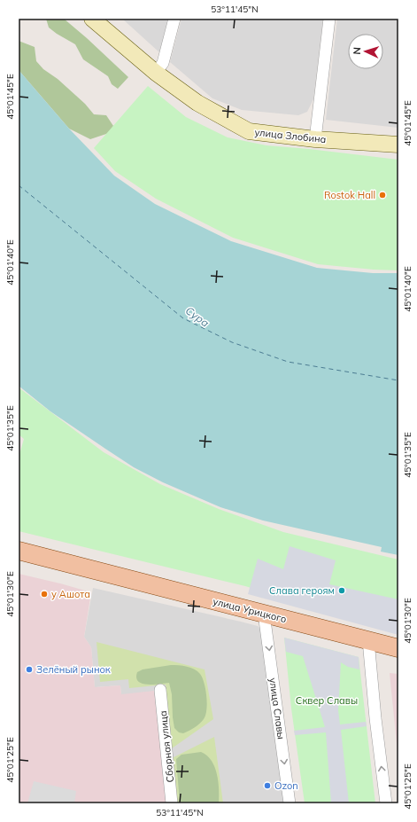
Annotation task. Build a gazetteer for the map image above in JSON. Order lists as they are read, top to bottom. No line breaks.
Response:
{"streets":{"main road":["улица Злобина","улица Урицкого"],"street":["улица Славы","Сборная улица"]},"crossings":[["улица Урицкого","улица Славы"]],"water":["Сура"],"parks":["Сквер Славы"],"places":["Rostok Hall","Слава героям","у Ашота","Зелёный рынок","Ozon"],"north":"left","coordinates":["53°11'45\"N","45°01'45\"E","45°01'40\"E","45°01'35\"E","45°01'30\"E","45°01'25\"E"]}
